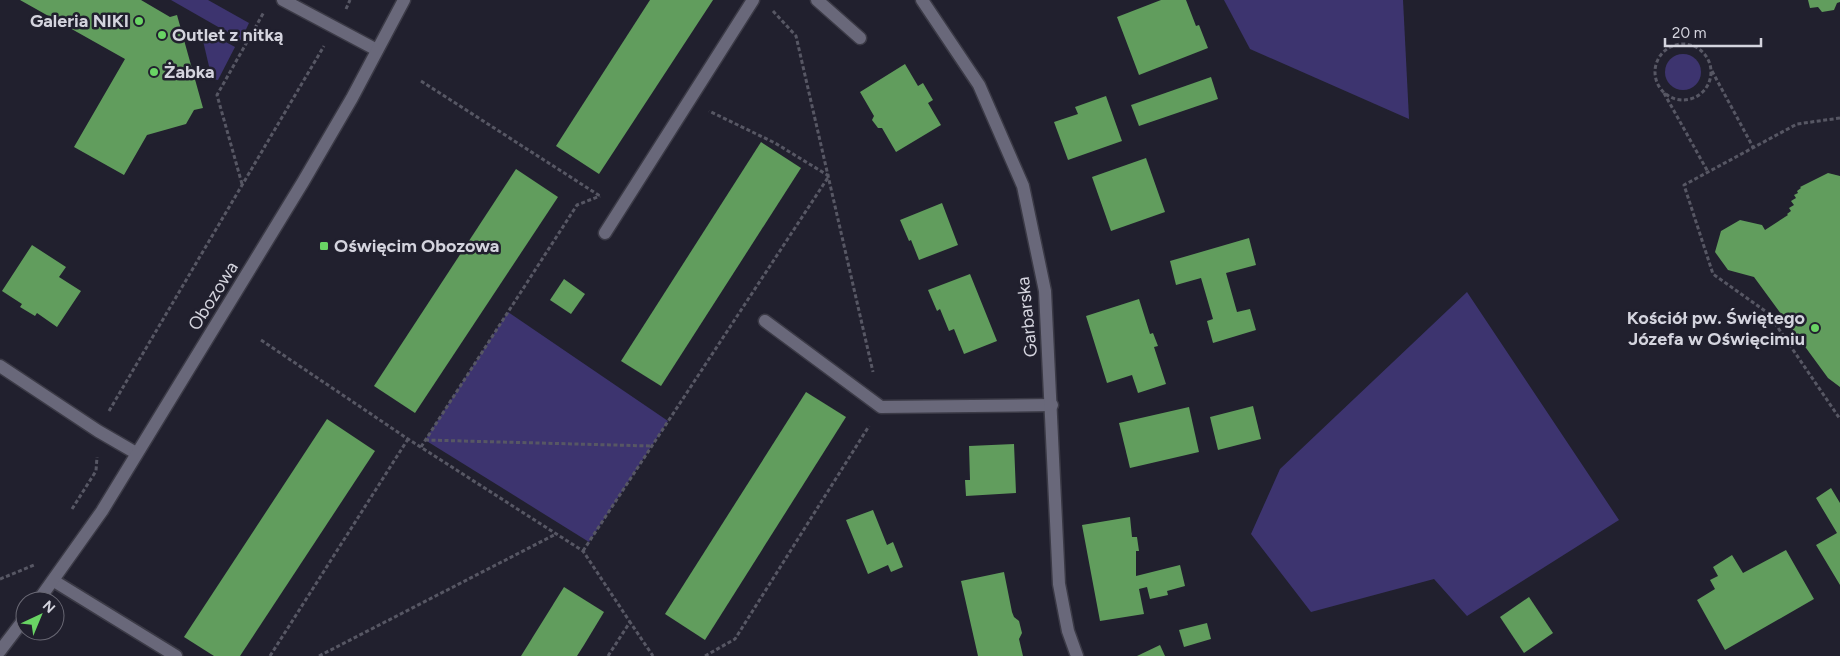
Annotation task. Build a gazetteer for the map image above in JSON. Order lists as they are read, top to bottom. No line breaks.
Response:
{"streets":{"street":["Obozowa","Garbarska"]},"places":{"other":["Galeria NIKI","Outlet z nitką","Żabka","Kościół pw. Świętego Józefa w Oświęcimiu"],"transit":["Oświęcim Obozowa"]},"scale_bar":"20 m","north":"top right"}
